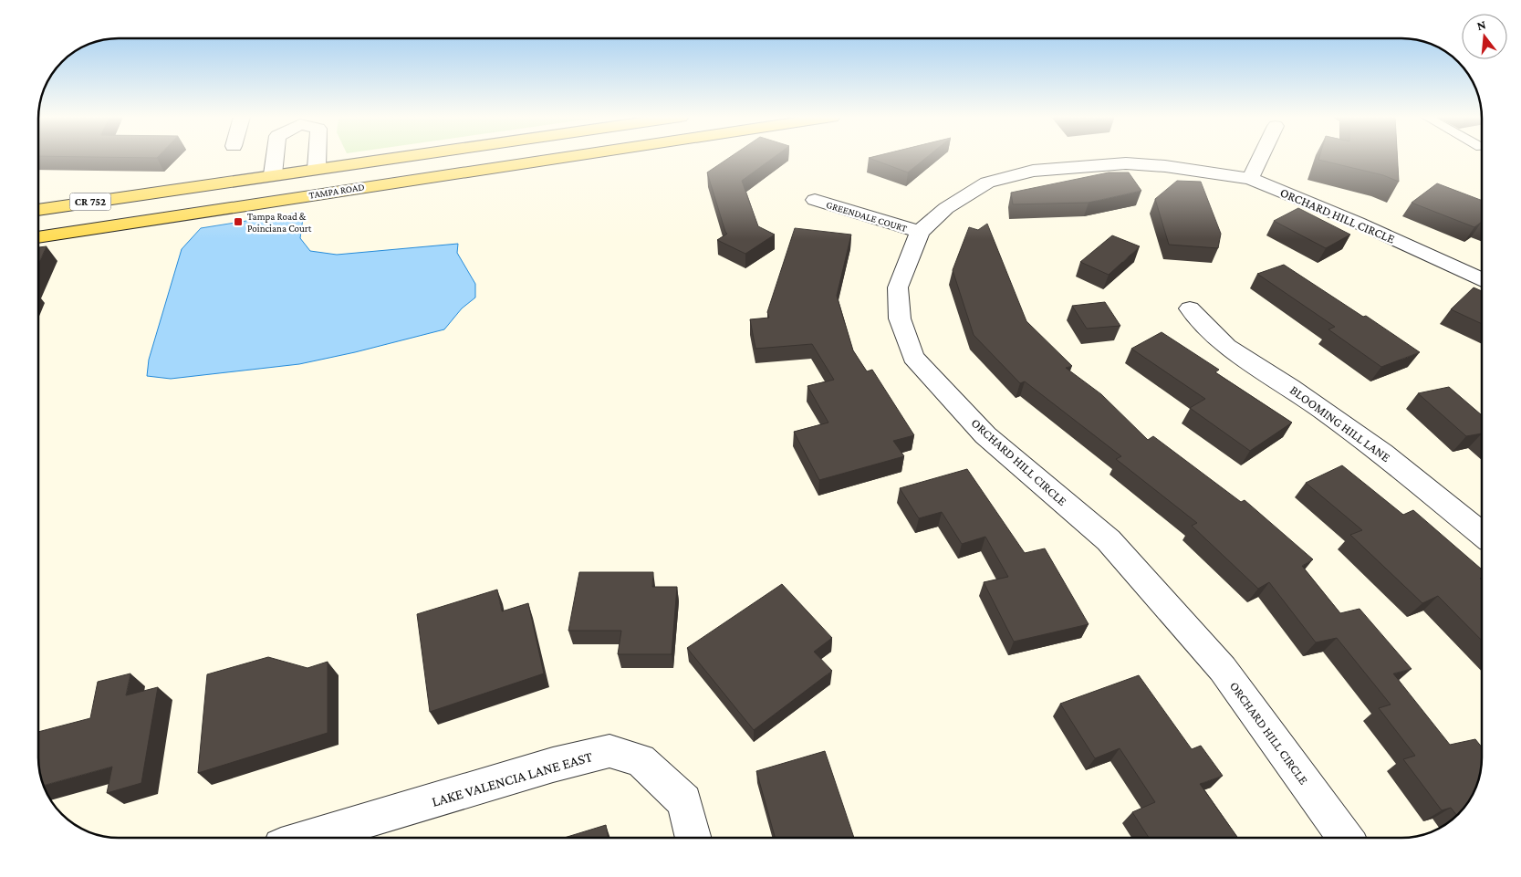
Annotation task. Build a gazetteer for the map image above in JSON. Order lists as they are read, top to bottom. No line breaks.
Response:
{"streets":{"main road":["TAMPA ROAD","CR 752"],"street":["ORCHARD HILL CIRCLE","GREENDALE COURT","BLOOMING HILL LANE","LAKE VALENCIA LANE EAST"]},"crossings":[["ORCHARD HILL CIRCLE","GREENDALE COURT"]],"places":{"transit":["Tampa Road & Poinciana Court"]},"north":"top"}
